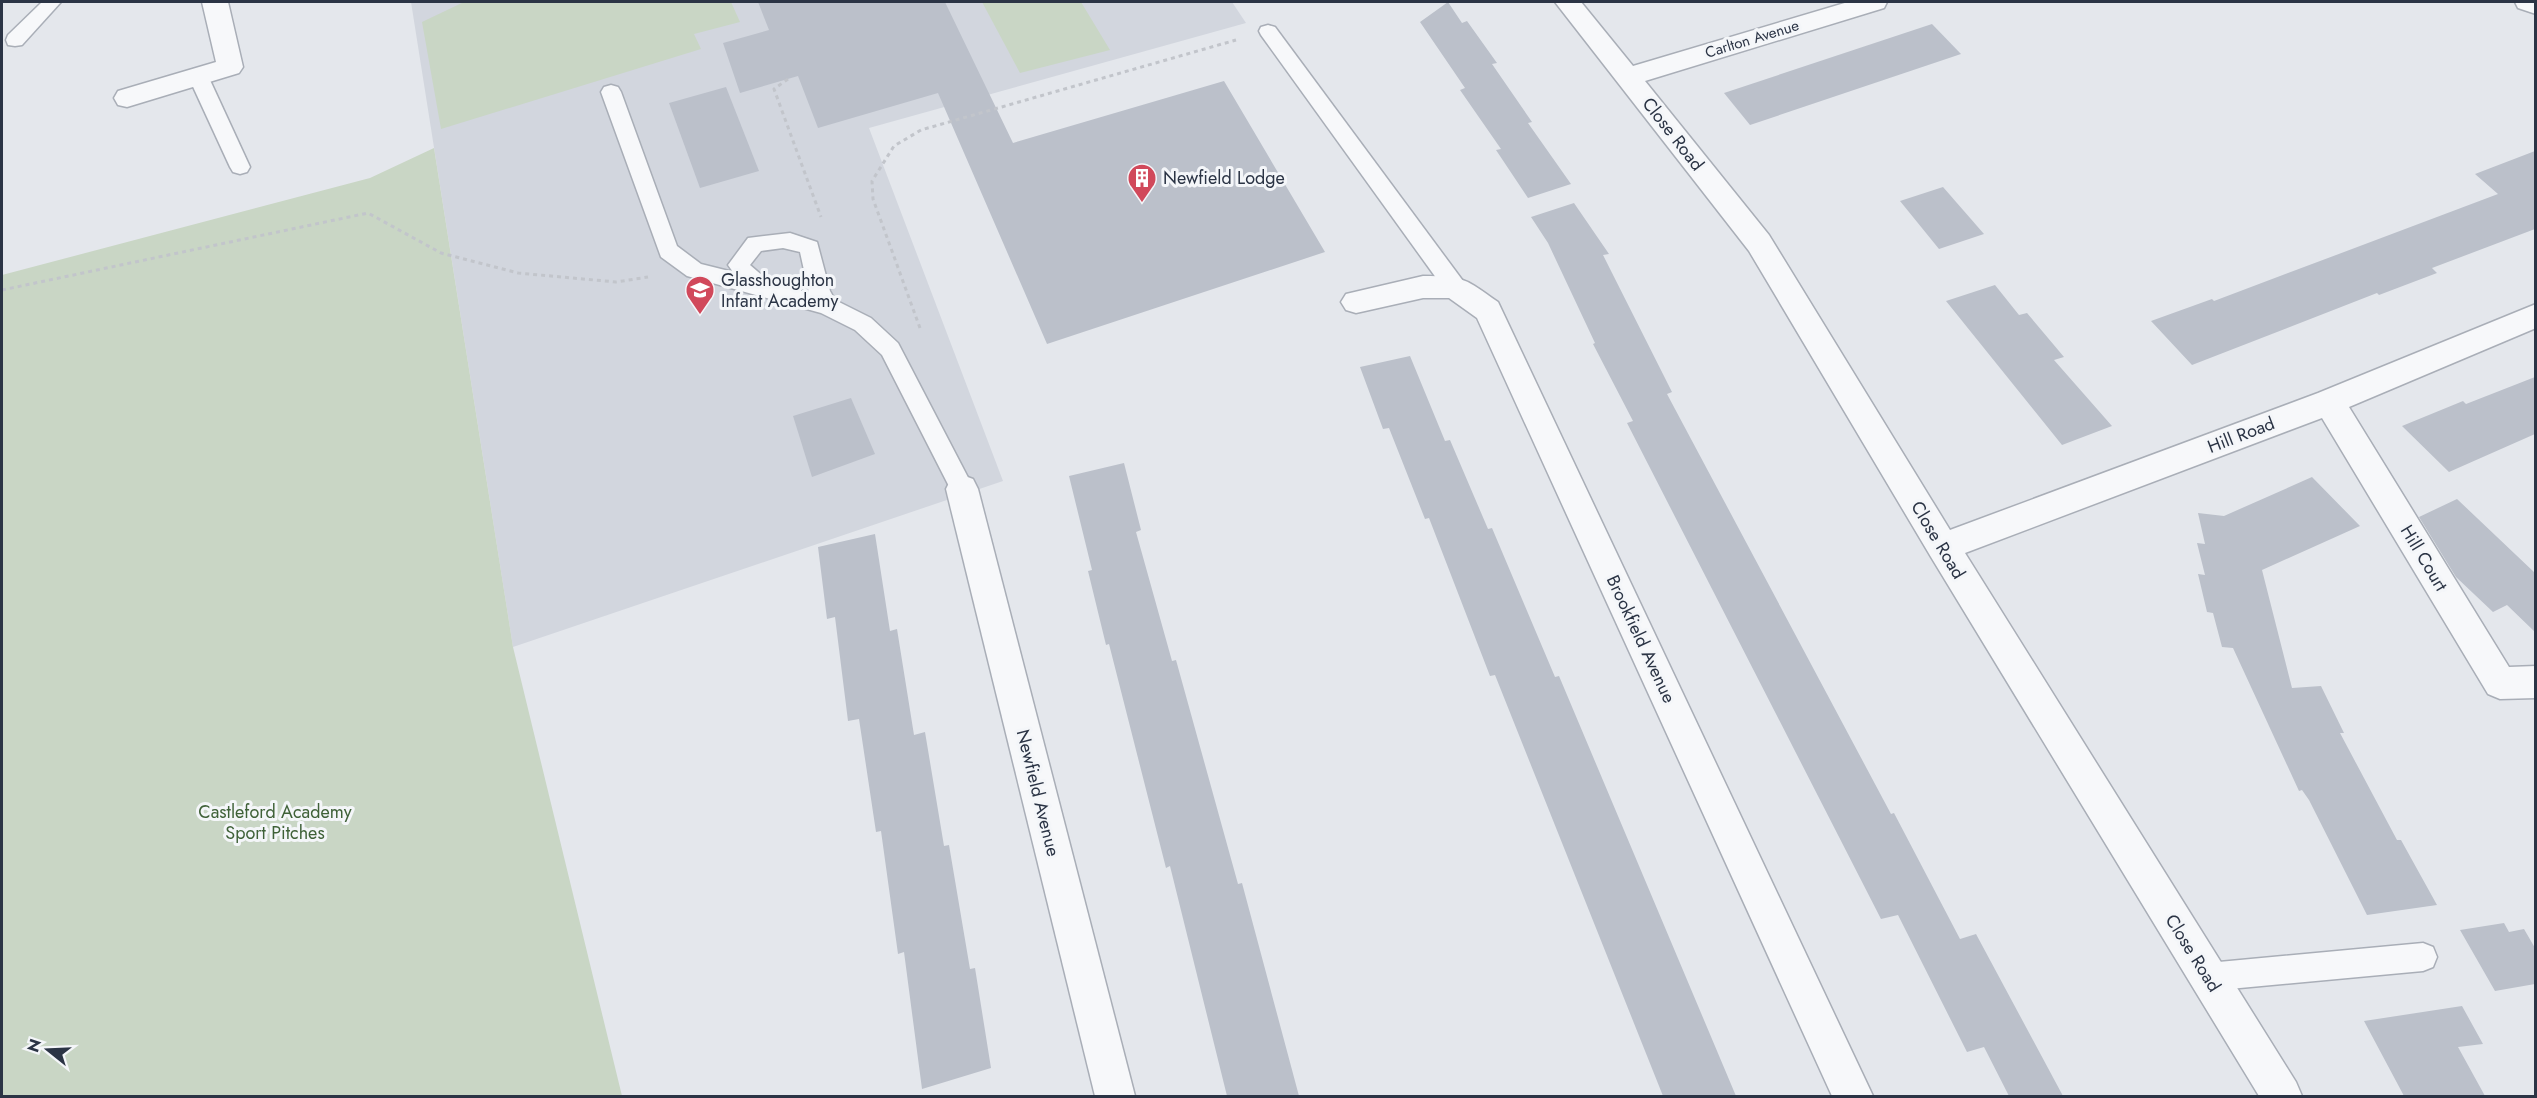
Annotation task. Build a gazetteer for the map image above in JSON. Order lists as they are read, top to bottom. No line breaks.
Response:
{"streets":{"street":["Carlton Avenue","Close Road","Hill Road","Hill Court","Brookfield Avenue","Newfield Avenue"]},"crossings":[["Carlton Avenue","Close Road"],["Close Road","Hill Road"],["Hill Road","Hill Court"]],"parks":["Castleford Academy Sport Pitches"],"places":{"building":["Newfield Lodge"],"school or university":["Glasshoughton Infant Academy"]},"north":"left"}
